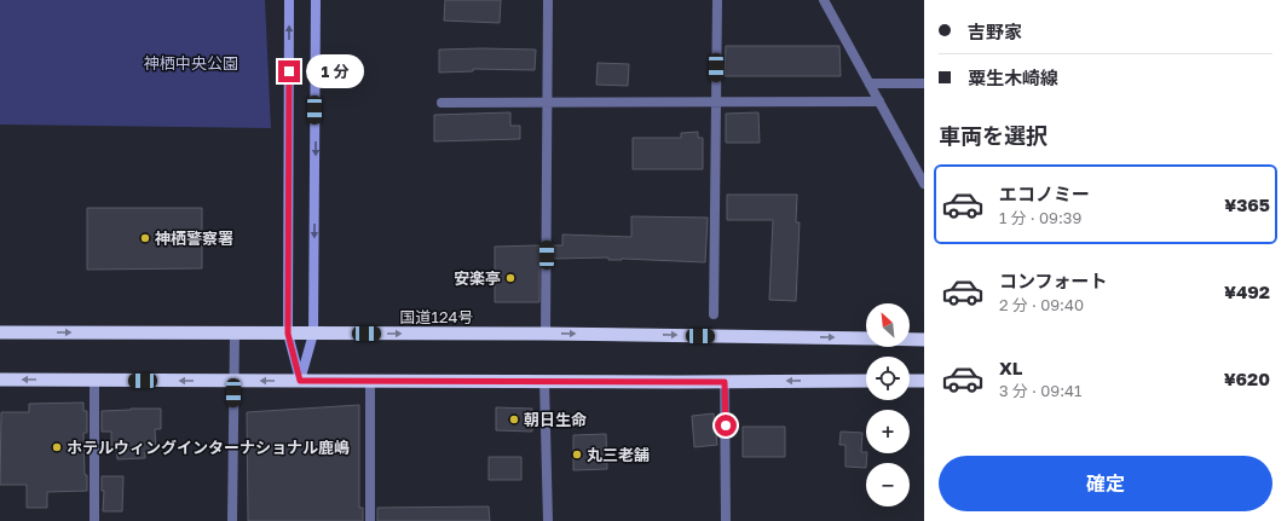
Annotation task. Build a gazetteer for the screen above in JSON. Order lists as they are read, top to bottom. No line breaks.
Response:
{"streets":{"highway":["国道124号"]},"parks":["神栖中央公園"],"places":["神栖警察署","安楽亭","朝日生命","ホテルウィングインターナショナル鹿嶋","丸三老舗"],"north":"top left","page":{"banner":["吉野家","粟生木崎線"],"bubble":"1 分","heading":"車両を選択","list":[{"name":"エコノミー","note":"1 分 · 09:39","value":"¥365"},{"name":"コンフォート","note":"2 分 · 09:40","value":"¥492"},{"name":"XL","note":"3 分 · 09:41","value":"¥620"}],"map_buttons":["+","−"],"buttons":"確定"}}
